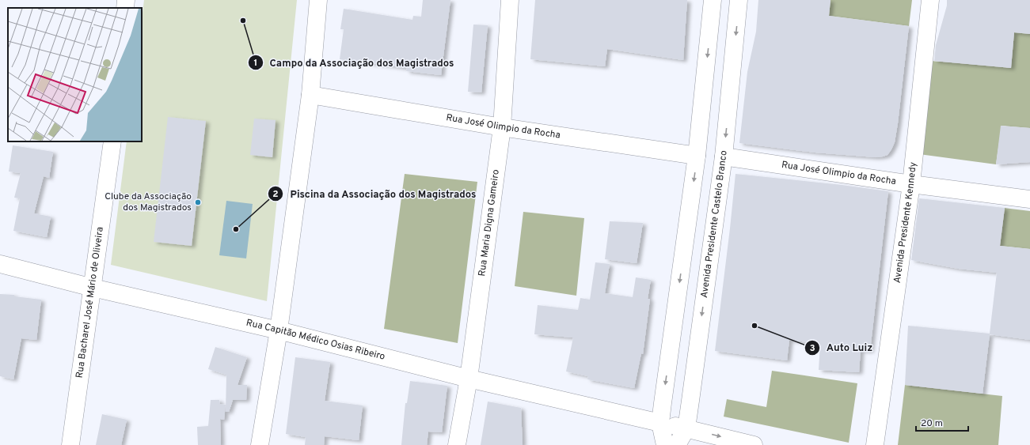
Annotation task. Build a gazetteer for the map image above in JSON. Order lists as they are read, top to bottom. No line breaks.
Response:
{"streets":{"street":["Rua José Olimpio da Rocha","Rua Maria Digna Gameiro","Avenida Presidente Kennedy","Avenida Presidente Castelo Branco","Rua Bacharel José Mário de Oliveira","Rua Capitão Médico Osias Ribeiro"]},"crossings":[["Rua José Olimpio da Rocha","Rua Maria Digna Gameiro"],["Rua José Olimpio da Rocha","Avenida Presidente Kennedy"],["Rua José Olimpio da Rocha","Avenida Presidente Castelo Branco"],["Rua Maria Digna Gameiro","Rua Capitão Médico Osias Ribeiro"],["Avenida Presidente Castelo Branco","Rua Capitão Médico Osias Ribeiro"],["Rua Bacharel José Mário de Oliveira","Rua Capitão Médico Osias Ribeiro"]],"places":["Campo da Associação dos Magistrados","Clube da Associação dos Magistrados","Piscina da Associação dos Magistrados","Auto Luiz"],"scale_bar":"20 m"}
